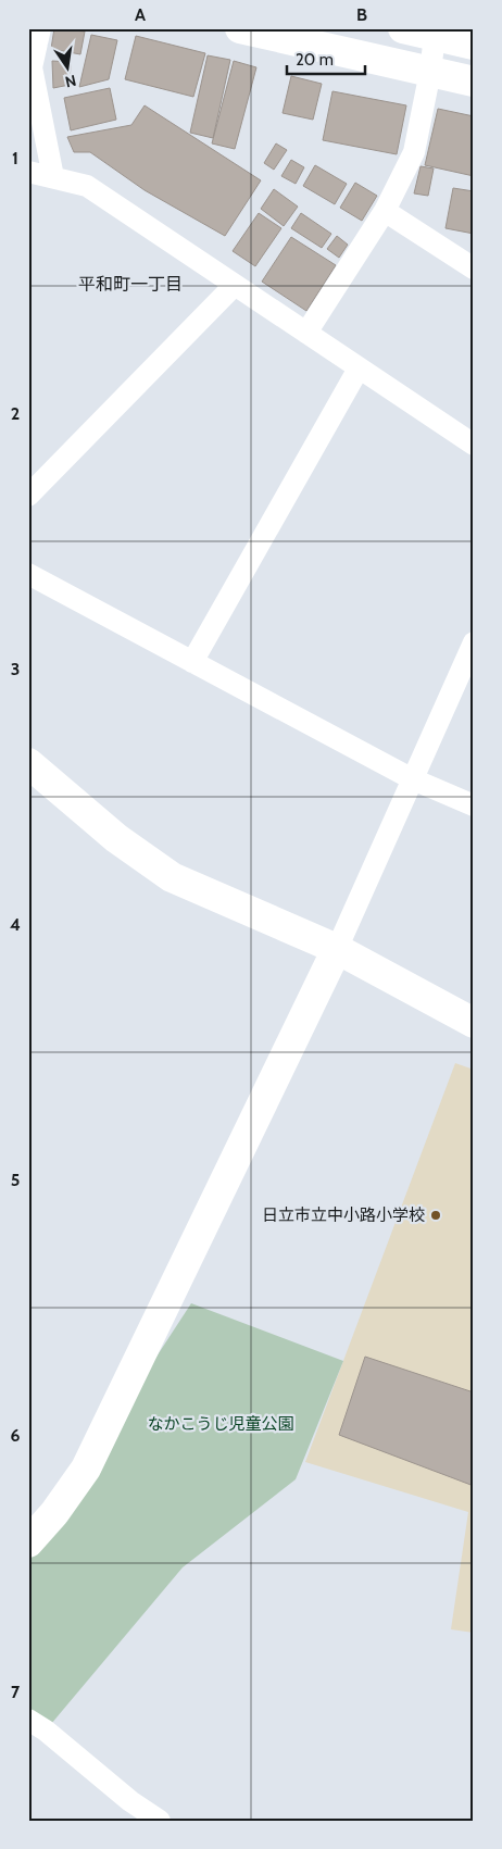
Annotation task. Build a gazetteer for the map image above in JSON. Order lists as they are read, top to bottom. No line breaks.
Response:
{"districts":["平和町一丁目"],"parks":["なかこうじ児童公園"],"places":["日立市立中小路小学校"],"scale_bar":"20 m","north":"bottom","grid":{"columns":["A","B"],"rows":["1","2","3","4","5","6","7"]}}
